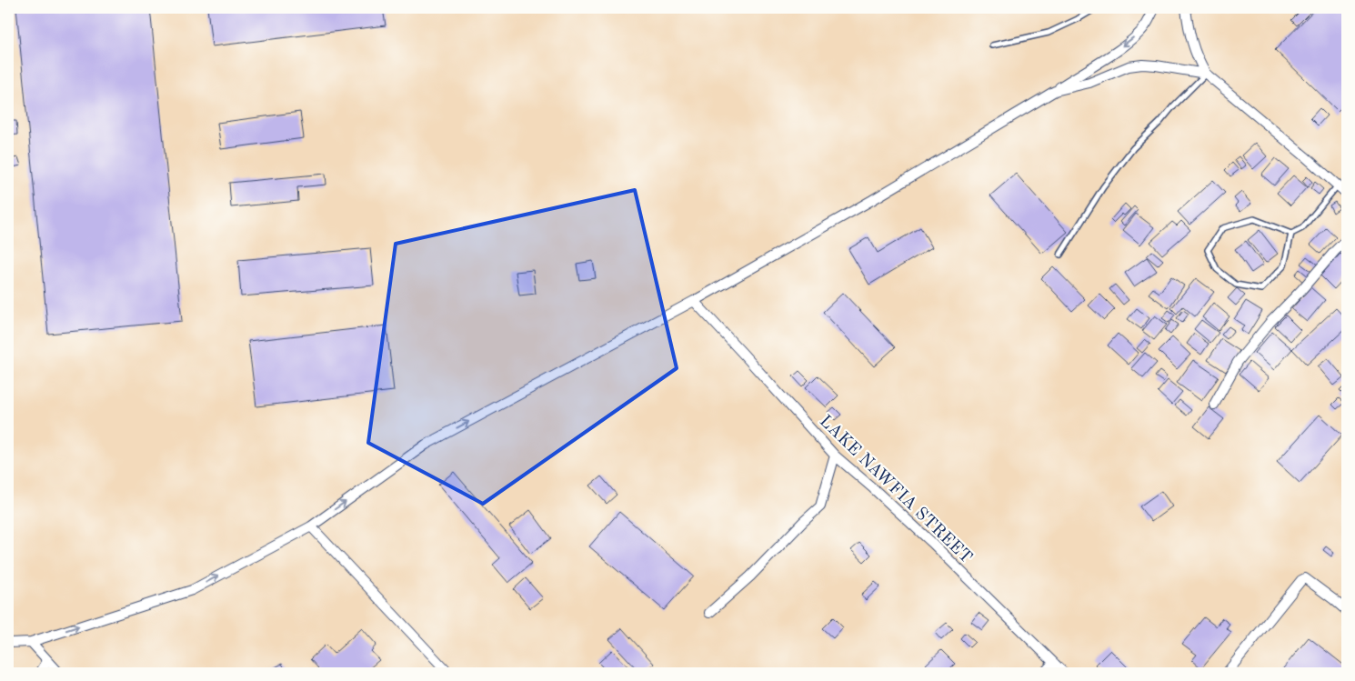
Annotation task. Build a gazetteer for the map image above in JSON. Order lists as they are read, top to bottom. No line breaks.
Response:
{"streets":{"street":["LAKE NAWFIA STREET"]}}
